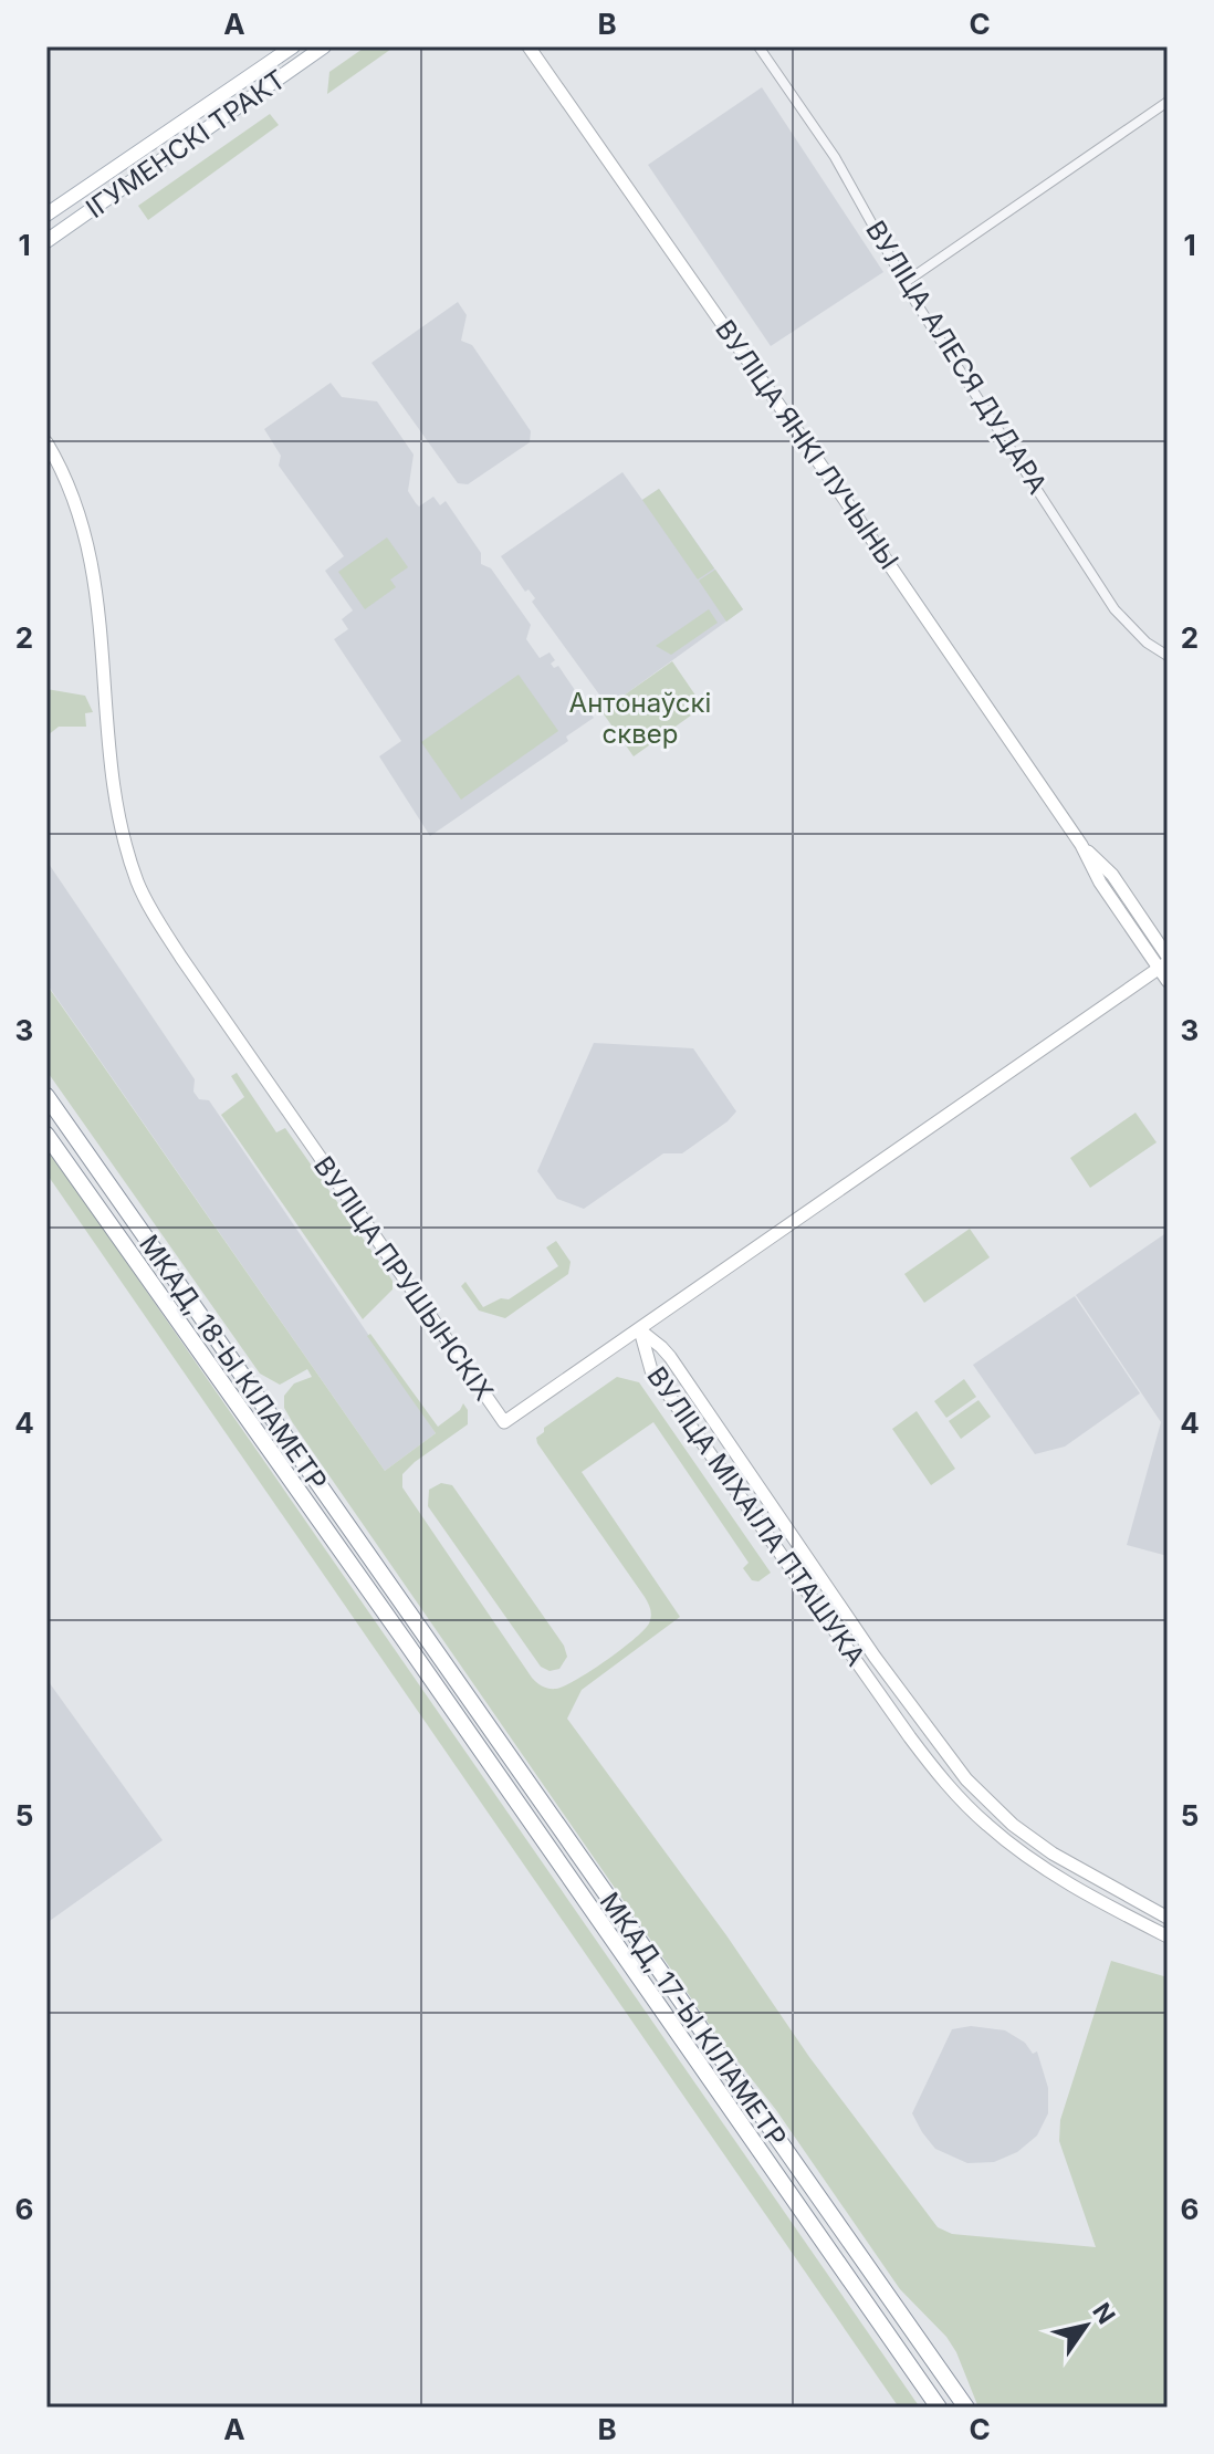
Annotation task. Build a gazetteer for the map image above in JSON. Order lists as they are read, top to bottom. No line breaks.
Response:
{"streets":{"highway":["МКАД, 18-Ы КІЛАМЕТР","МКАД, 17-Ы КІЛАМЕТР"],"main road":["ІГУМЕНСКІ ТРАКТ"],"street":["ВУЛІЦА АЛЕСЯ ДУДАРА","ВУЛІЦА ЯНКІ ЛУЧЫНЫ","ВУЛІЦА ПРУШЫНСКІХ","ВУЛІЦА МІХАІЛА ПТАШУКА"]},"crossings":[["ВУЛІЦА ЯНКІ ЛУЧЫНЫ","ВУЛІЦА ПРУШЫНСКІХ"],["ВУЛІЦА ПРУШЫНСКІХ","ВУЛІЦА МІХАІЛА ПТАШУКА"],["МКАД, 18-Ы КІЛАМЕТР","МКАД, 17-Ы КІЛАМЕТР"]],"parks":["Антонаўскі сквер"],"north":"top right","grid":{"columns":["A","B","C"],"rows":["1","2","3","4","5","6"]}}
